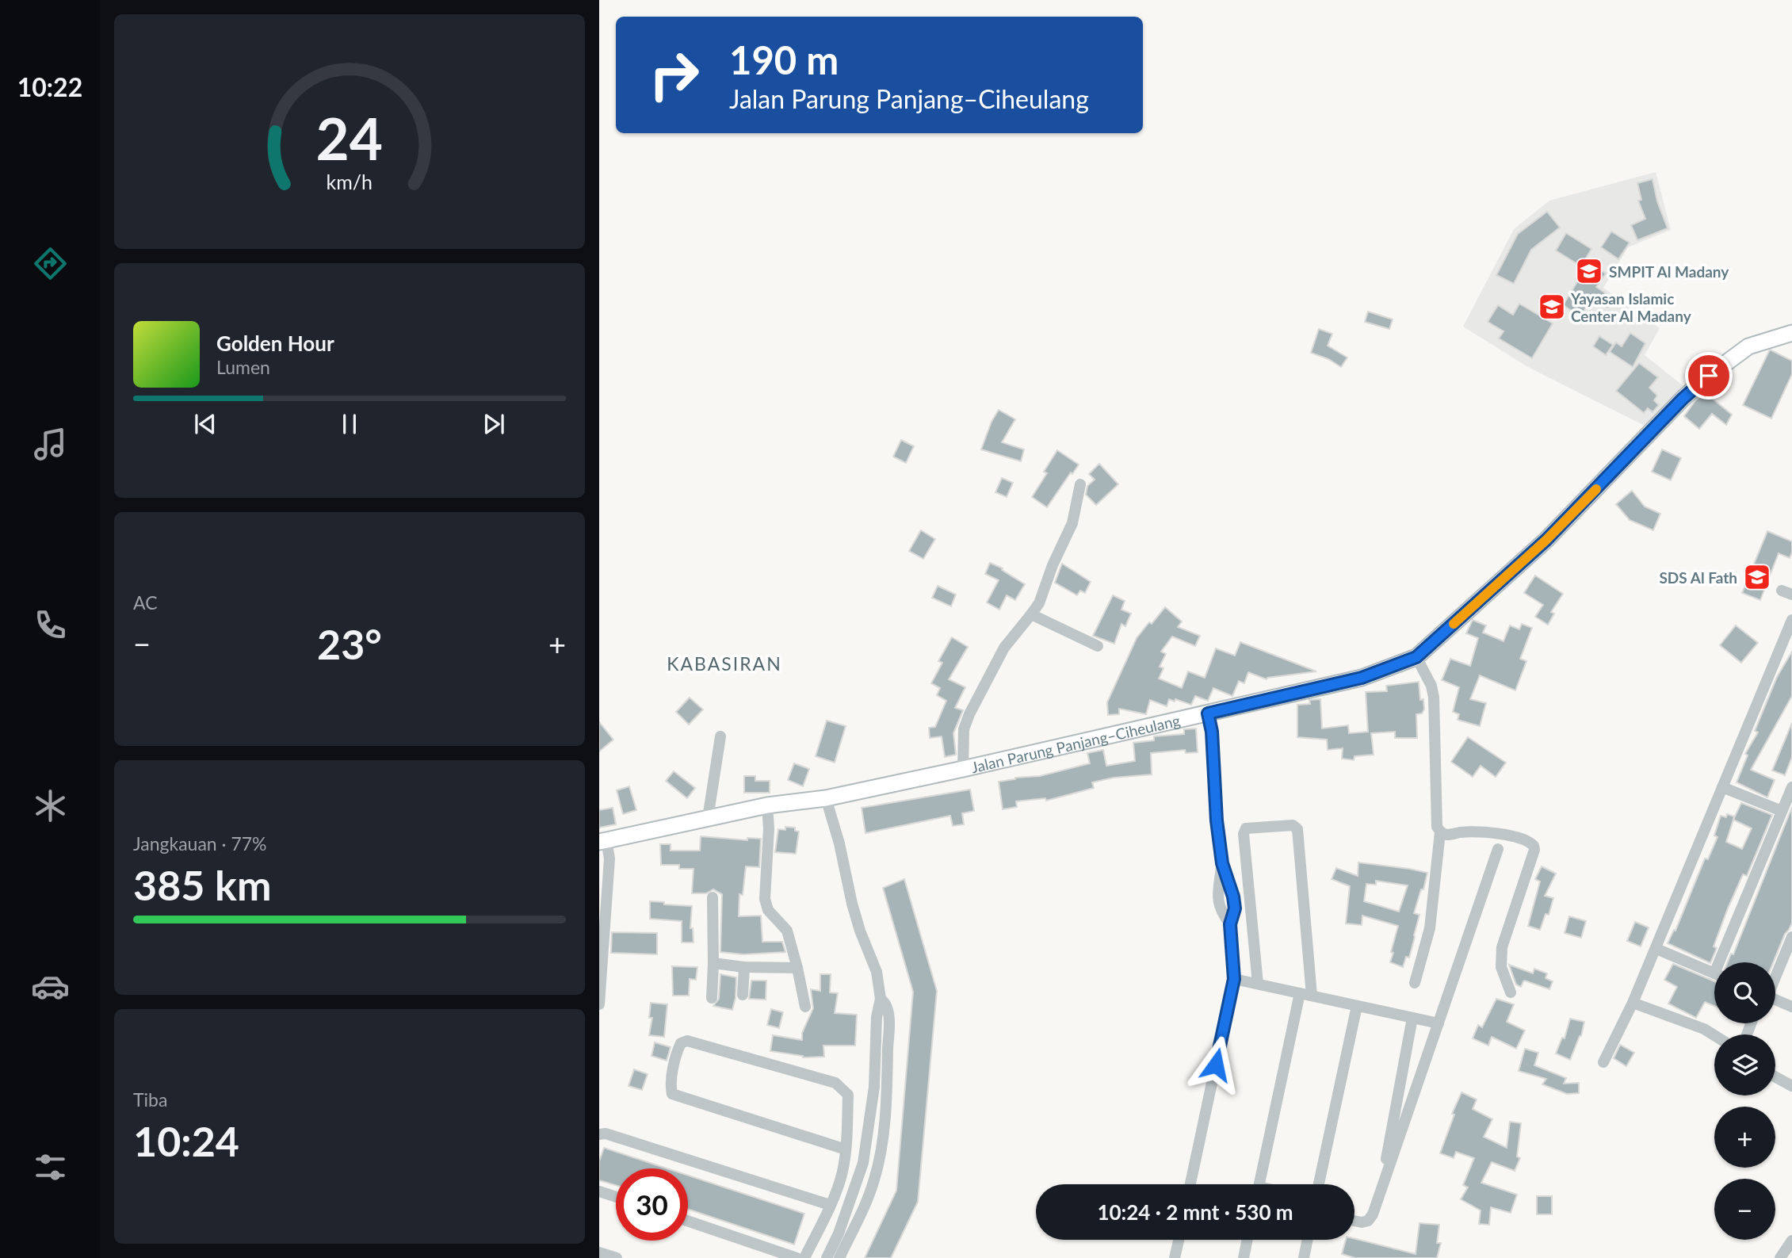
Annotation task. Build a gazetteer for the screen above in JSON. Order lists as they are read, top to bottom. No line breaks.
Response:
{"streets":{"street":["Jalan Parung Panjang–Ciheulang"]},"districts":["KABASIRAN"],"places":{"school or university":["SMPIT Al Madany","Yayasan Islamic Center Al Madany","SDS Al Fath"]},"page":{"tabs":"10:22","turn":["190 m","Jalan Parung Panjang–Ciheulang"],"song":["Golden Hour","Lumen"],"tile":["AC",["Jangkauan · 77%","385 km"],["Tiba","10:24"]],"heat":["−","23°","+"],"map_buttons":["+","−"],"limit":"30","trip":"10:24 · 2 mnt · 530 m","gauge":["24","km/h"]}}
